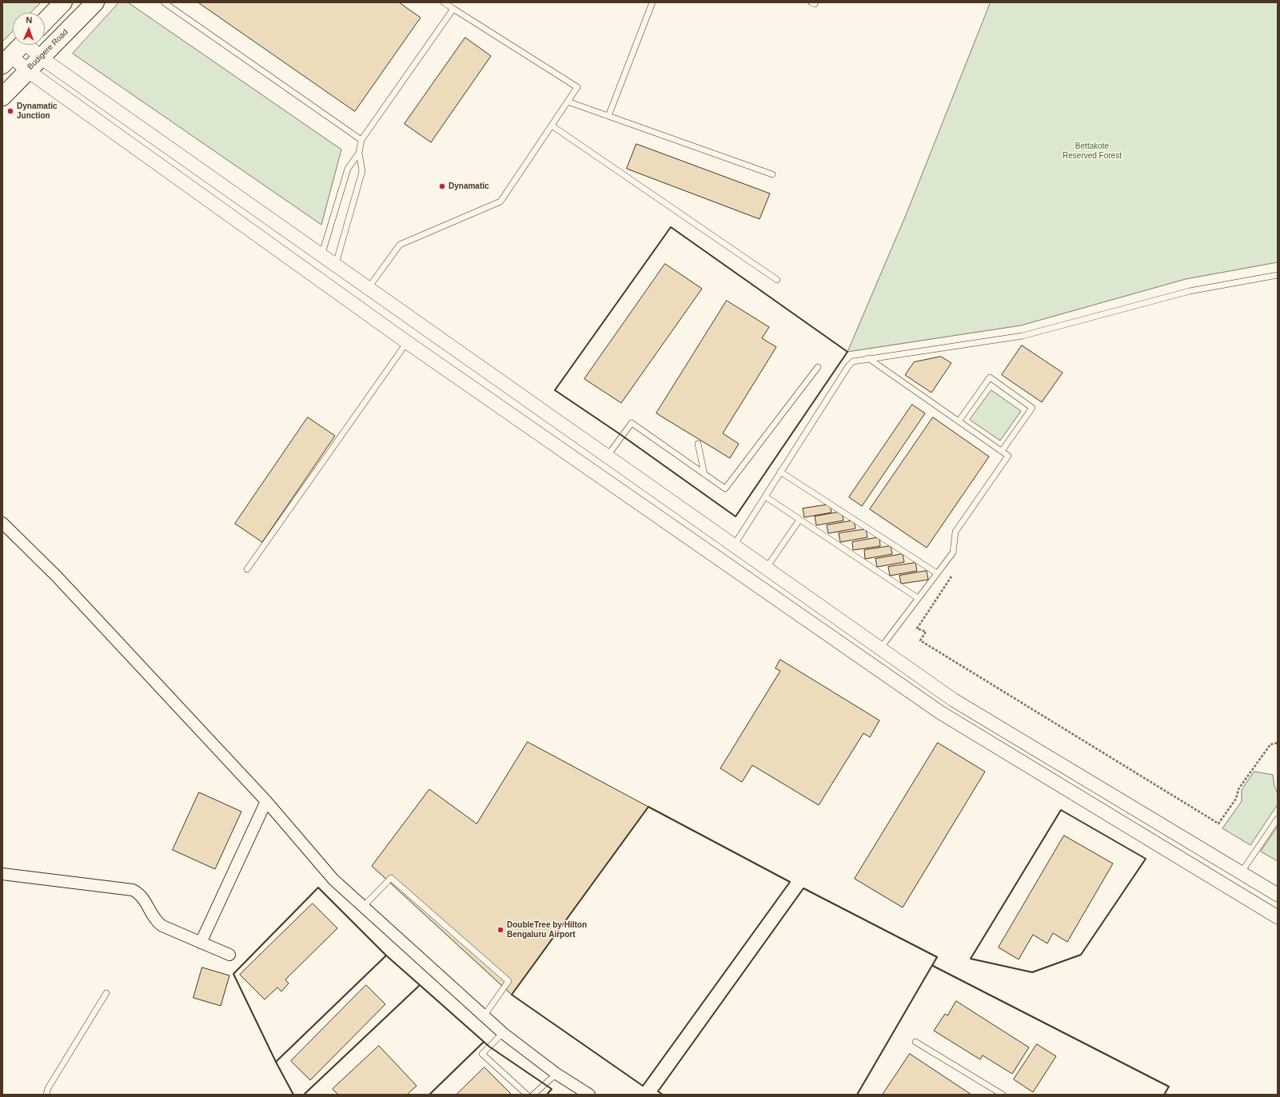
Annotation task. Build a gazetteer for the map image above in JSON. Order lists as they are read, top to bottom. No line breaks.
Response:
{"streets":{"main road":["Budigere Road"]},"parks":["Bettakote Reserved Forest"],"places":["Dynamatic Junction","Dynamatic","DoubleTree by Hilton Bengaluru Airport"],"north":"top"}
